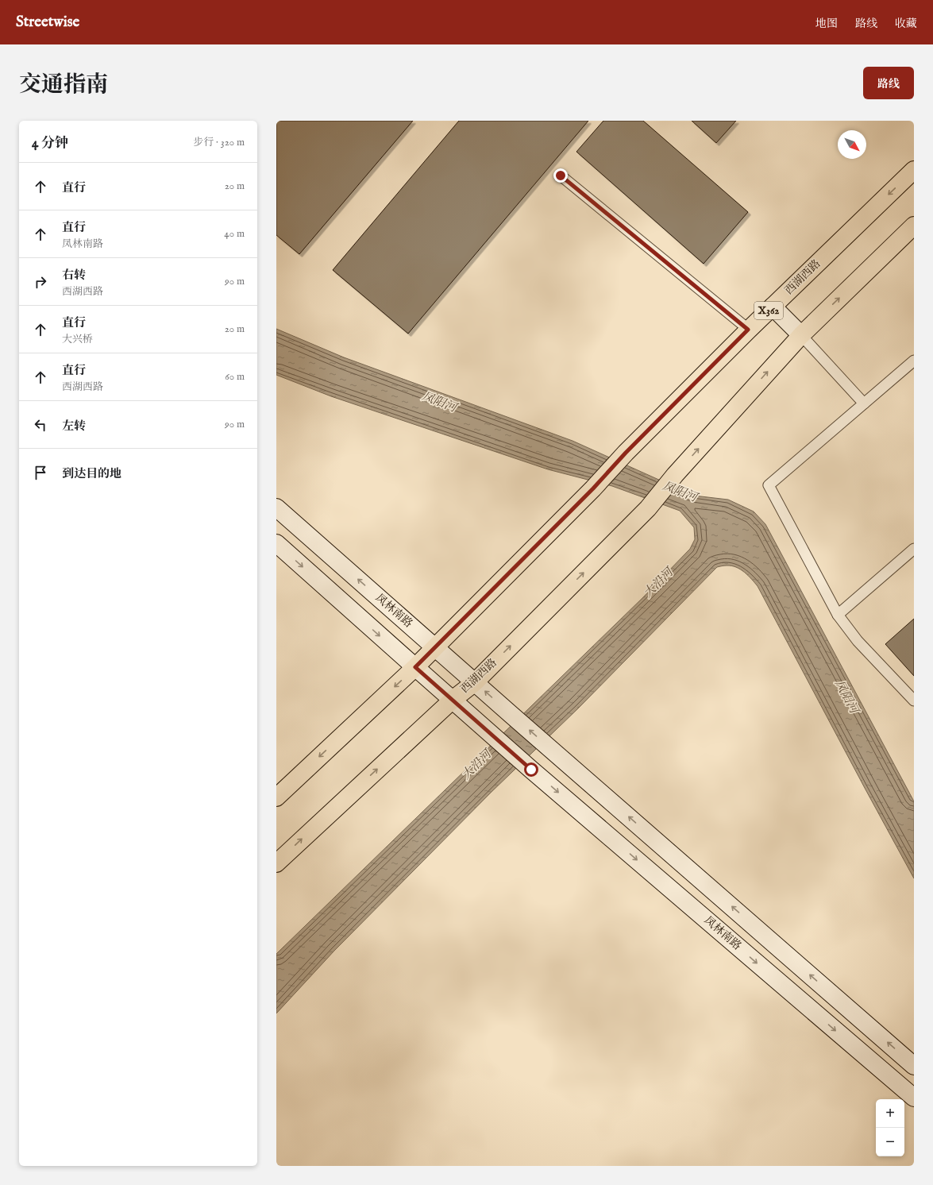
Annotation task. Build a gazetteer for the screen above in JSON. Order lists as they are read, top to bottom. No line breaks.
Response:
{"streets":{"main road":["西湖西路","X362","凤林南路"]},"crossings":[["西湖西路","X362"],["西湖西路","凤林南路"],["X362","凤林南路"]],"water":["凤阳河","大沿河"],"north":"bottom right","page":{"header":"Streetwise","nav":["地图","路线","收藏"],"title":"交通指南","buttons":"路线","heading":["4 分钟","步行 · 320 m"],"list":[["直行","20 m"],["直行","凤林南路","40 m"],["右转","西湖西路","90 m"],["直行","大兴桥","20 m"],["直行","西湖西路","60 m"],["左转","90 m"],"到达目的地"],"map_buttons":["+","−"]}}
